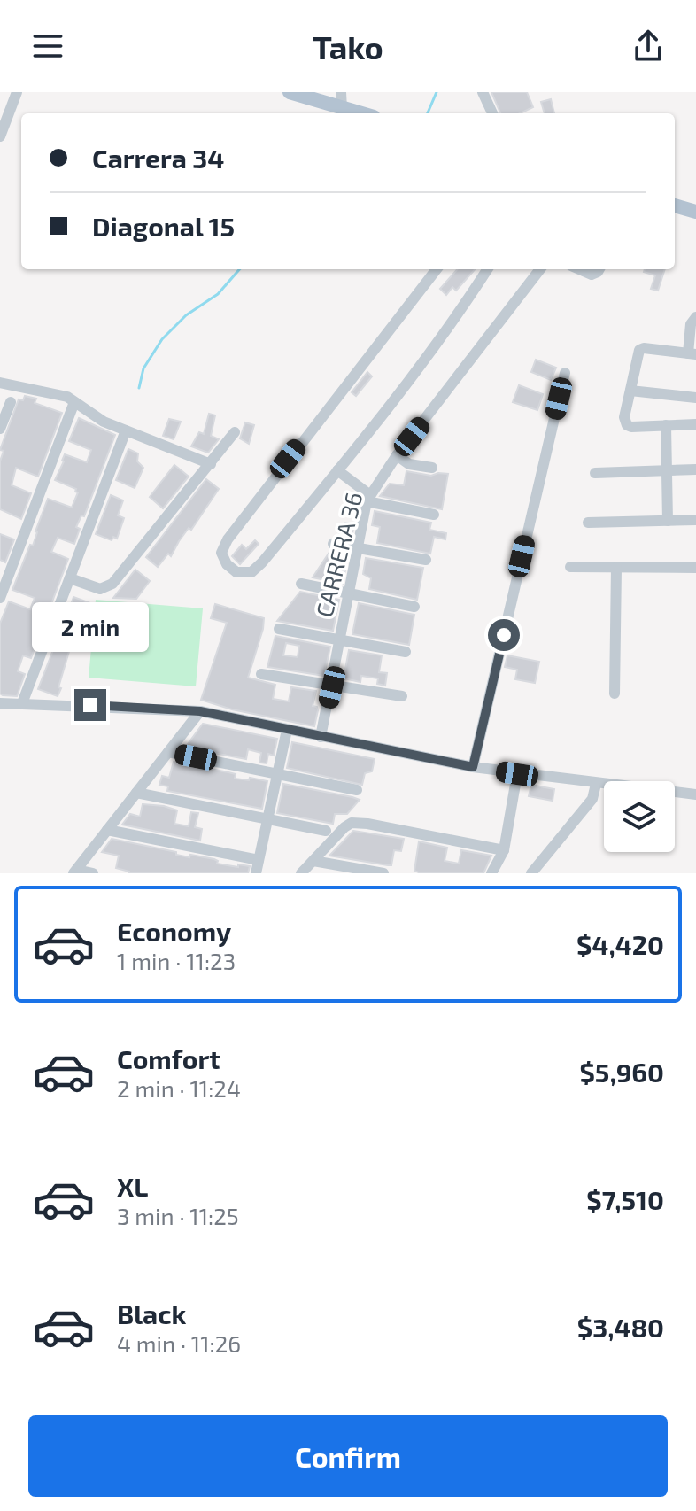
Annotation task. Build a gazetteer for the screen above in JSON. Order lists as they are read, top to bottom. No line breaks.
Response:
{"streets":{"street":["CARRERA 36"]},"page":{"header":"Tako","banner":["Carrera 34","Diagonal 15"],"bubble":"2 min","list":[{"name":"Economy","note":"1 min · 11:23","value":"$4,420"},{"name":"Comfort","note":"2 min · 11:24","value":"$5,960"},{"name":"XL","note":"3 min · 11:25","value":"$7,510"},{"name":"Black","note":"4 min · 11:26","value":"$3,480"}],"buttons":"Confirm"}}
